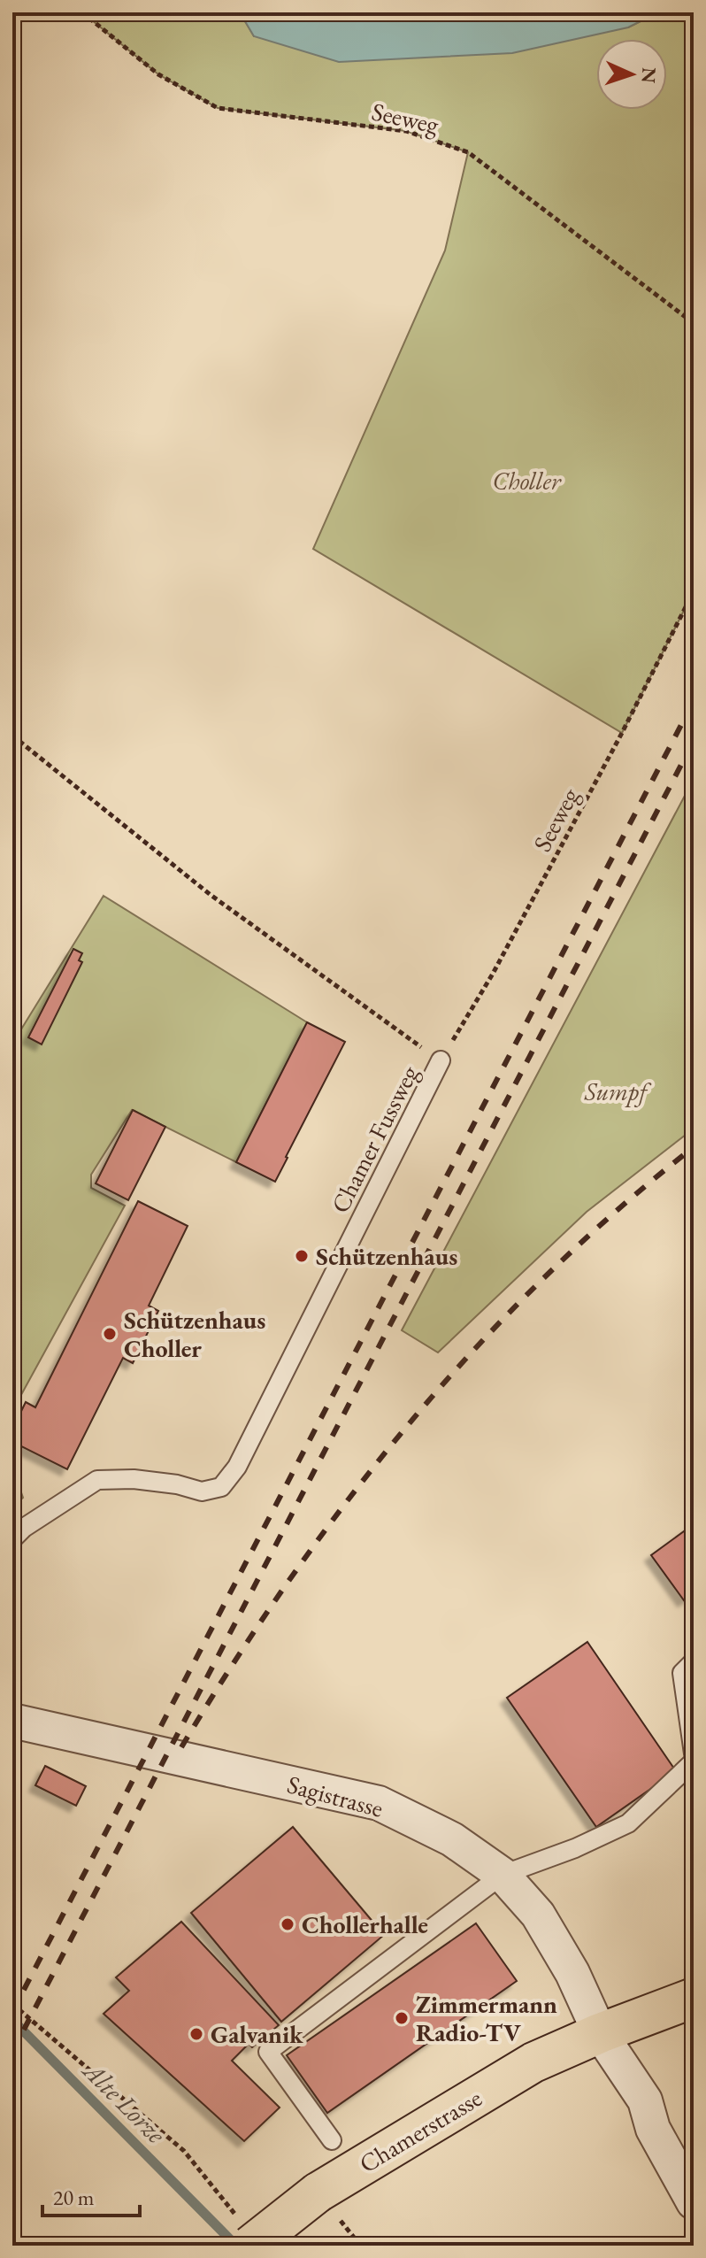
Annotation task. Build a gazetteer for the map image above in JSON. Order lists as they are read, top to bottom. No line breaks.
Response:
{"streets":{"main road":["Chamerstrasse"],"street":["Sagistrasse"],"lane":["Chamer Fussweg"],"path":["Seeweg"]},"crossings":[["Seeweg","Chamer Fussweg"],["Sagistrasse","Chamerstrasse"]],"water":["Alte Lorze"],"parks":["Choller","Sumpf"],"places":["Schützenhaus","Schützenhaus Choller","Chollerhalle","Zimmermann Radio-TV","Galvanik"],"scale_bar":"20 m","north":"right"}
